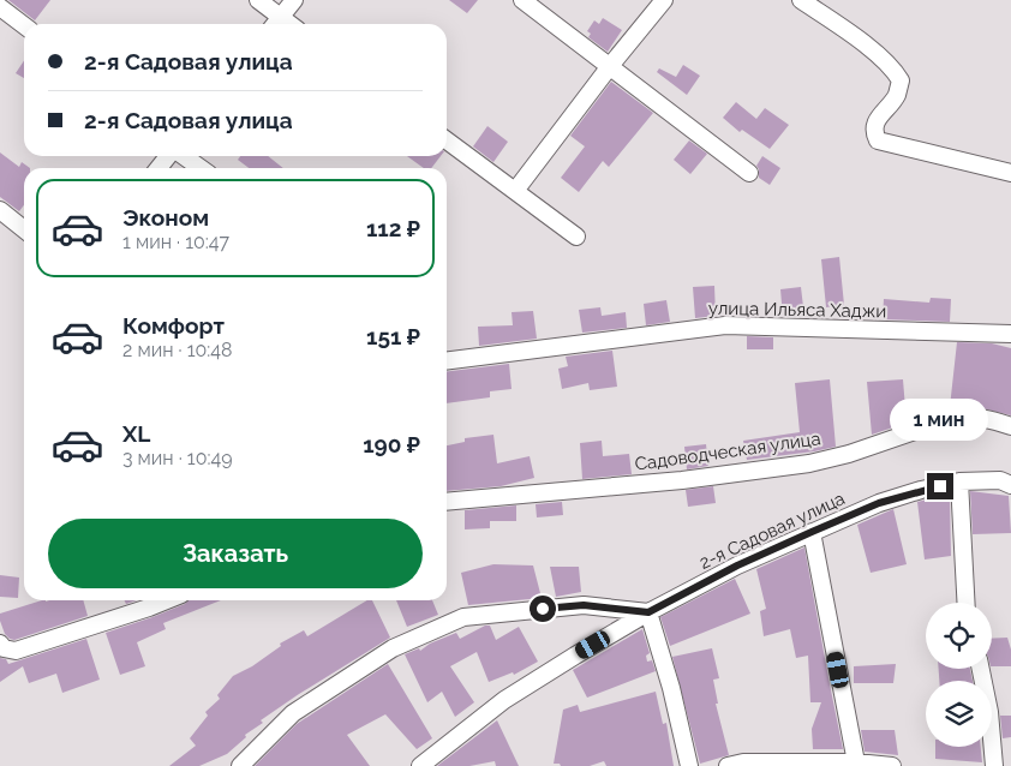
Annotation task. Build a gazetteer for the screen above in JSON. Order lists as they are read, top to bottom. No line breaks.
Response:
{"streets":{"street":["улица Ильяса Хаджи","Садоводческая улица","2-я Садовая улица"]},"page":{"banner":["2-я Садовая улица","2-я Садовая улица"],"list":[{"name":"Эконом","note":"1 мин · 10:47","value":"112 ₽"},{"name":"Комфорт","note":"2 мин · 10:48","value":"151 ₽"},{"name":"XL","note":"3 мин · 10:49","value":"190 ₽"}],"bubble":"1 мин","buttons":"Заказать"}}
